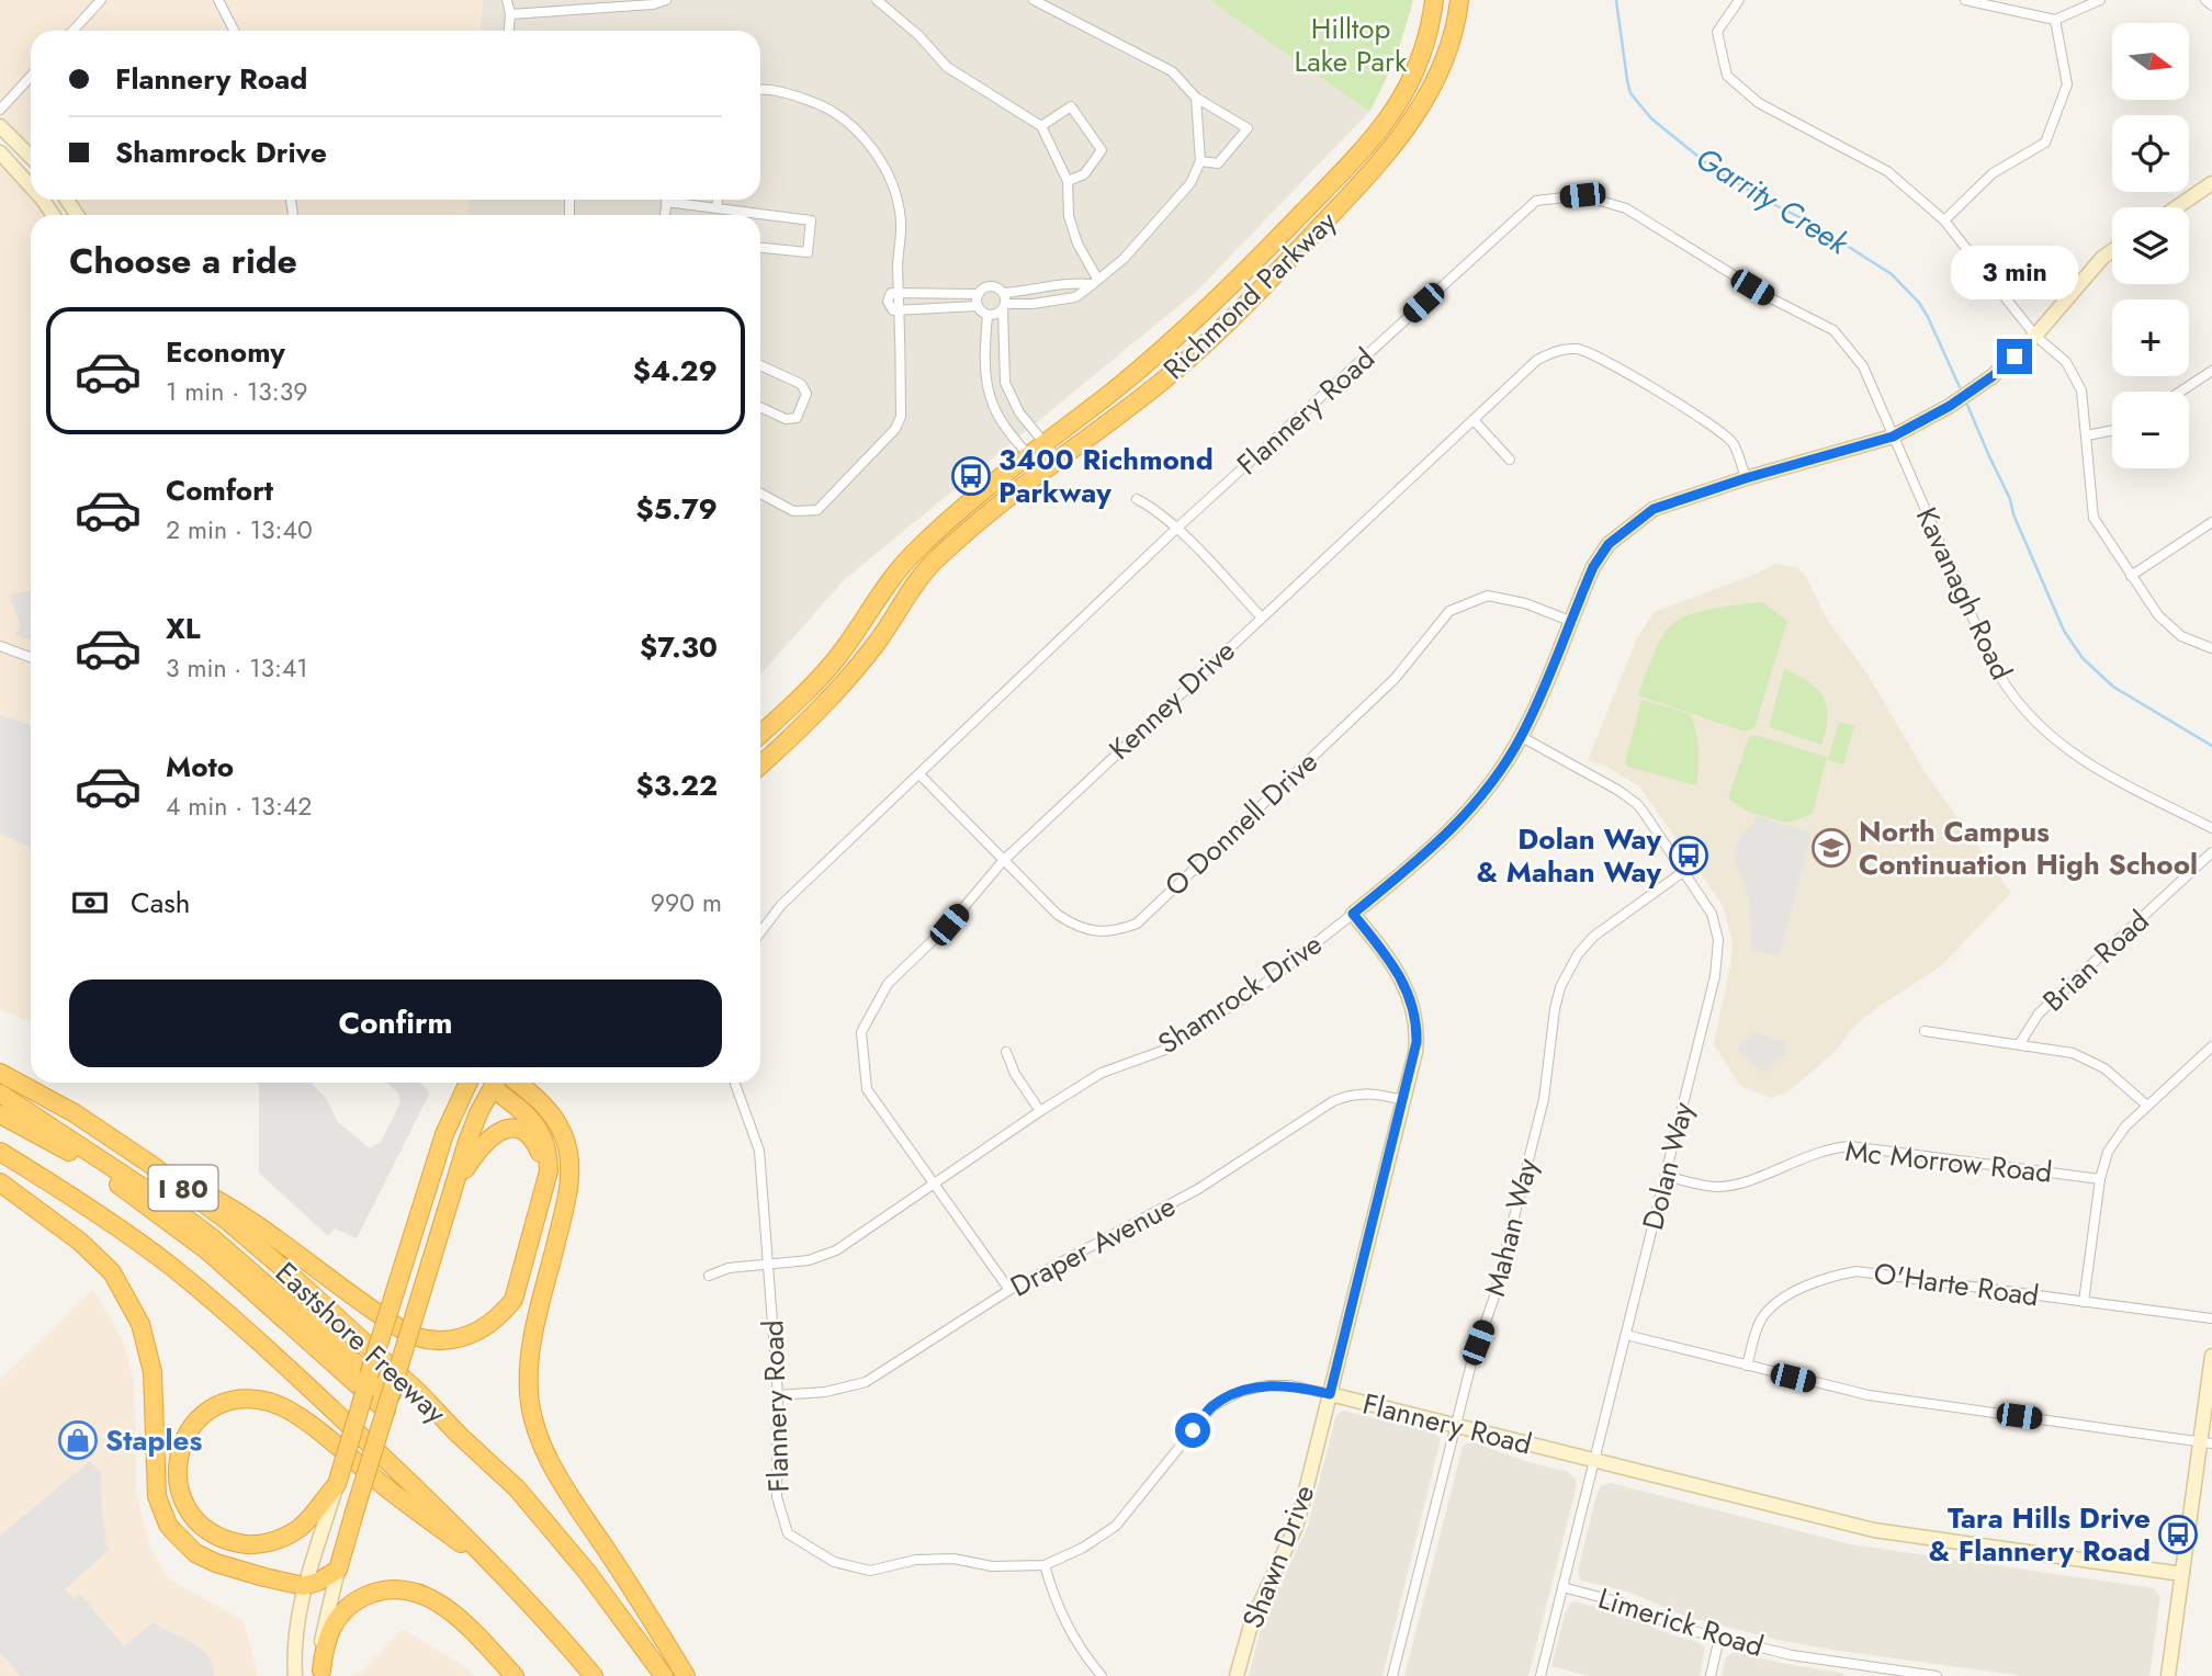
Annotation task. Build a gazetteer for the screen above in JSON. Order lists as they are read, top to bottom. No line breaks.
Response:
{"streets":{"highway":["Richmond Parkway","I 80","Eastshore Freeway"],"street":["Flannery Road","Kavanagh Road","Kenney Drive","O Donnell Drive","Brian Road","Shamrock Drive","Mc Morrow Road","Dolan Way","Mahan Way","Draper Avenue","O'Harte Road","Shawn Drive","Limerick Road"]},"crossings":[["Flannery Road","Kavanagh Road"],["Flannery Road","O Donnell Drive"],["Flannery Road","Shamrock Drive"],["Flannery Road","Dolan Way"],["Flannery Road","Mahan Way"],["Flannery Road","Draper Avenue"],["Flannery Road","Shawn Drive"],["Kavanagh Road","Shamrock Drive"],["Kenney Drive","O Donnell Drive"],["Kenney Drive","Shamrock Drive"],["Kenney Drive","Draper Avenue"],["O Donnell Drive","Shamrock Drive"],["Shamrock Drive","Dolan Way"],["Shamrock Drive","Shawn Drive"],["Mc Morrow Road","Dolan Way"],["Dolan Way","Mahan Way"],["Dolan Way","Limerick Road"],["Draper Avenue","Shawn Drive"]],"water":["Garrity Creek"],"parks":["Hilltop Lake Park"],"places":{"bus stop":["3400 Richmond Parkway","Dolan Way & Mahan Way","Tara Hills Drive & Flannery Road"],"school or university":["North Campus Continuation High School"],"shop":["Staples"]},"north":"right","page":{"map_buttons":["+","−"],"banner":["Flannery Road","Shamrock Drive"],"heading":"Choose a ride","bubble":"3 min","list":[{"name":"Economy","note":"1 min · 13:39","value":"$4.29"},{"name":"Comfort","note":"2 min · 13:40","value":"$5.79"},{"name":"XL","note":"3 min · 13:41","value":"$7.30"},{"name":"Moto","note":"4 min · 13:42","value":"$3.22"}],"pay":["Cash","990 m"],"buttons":"Confirm"}}
